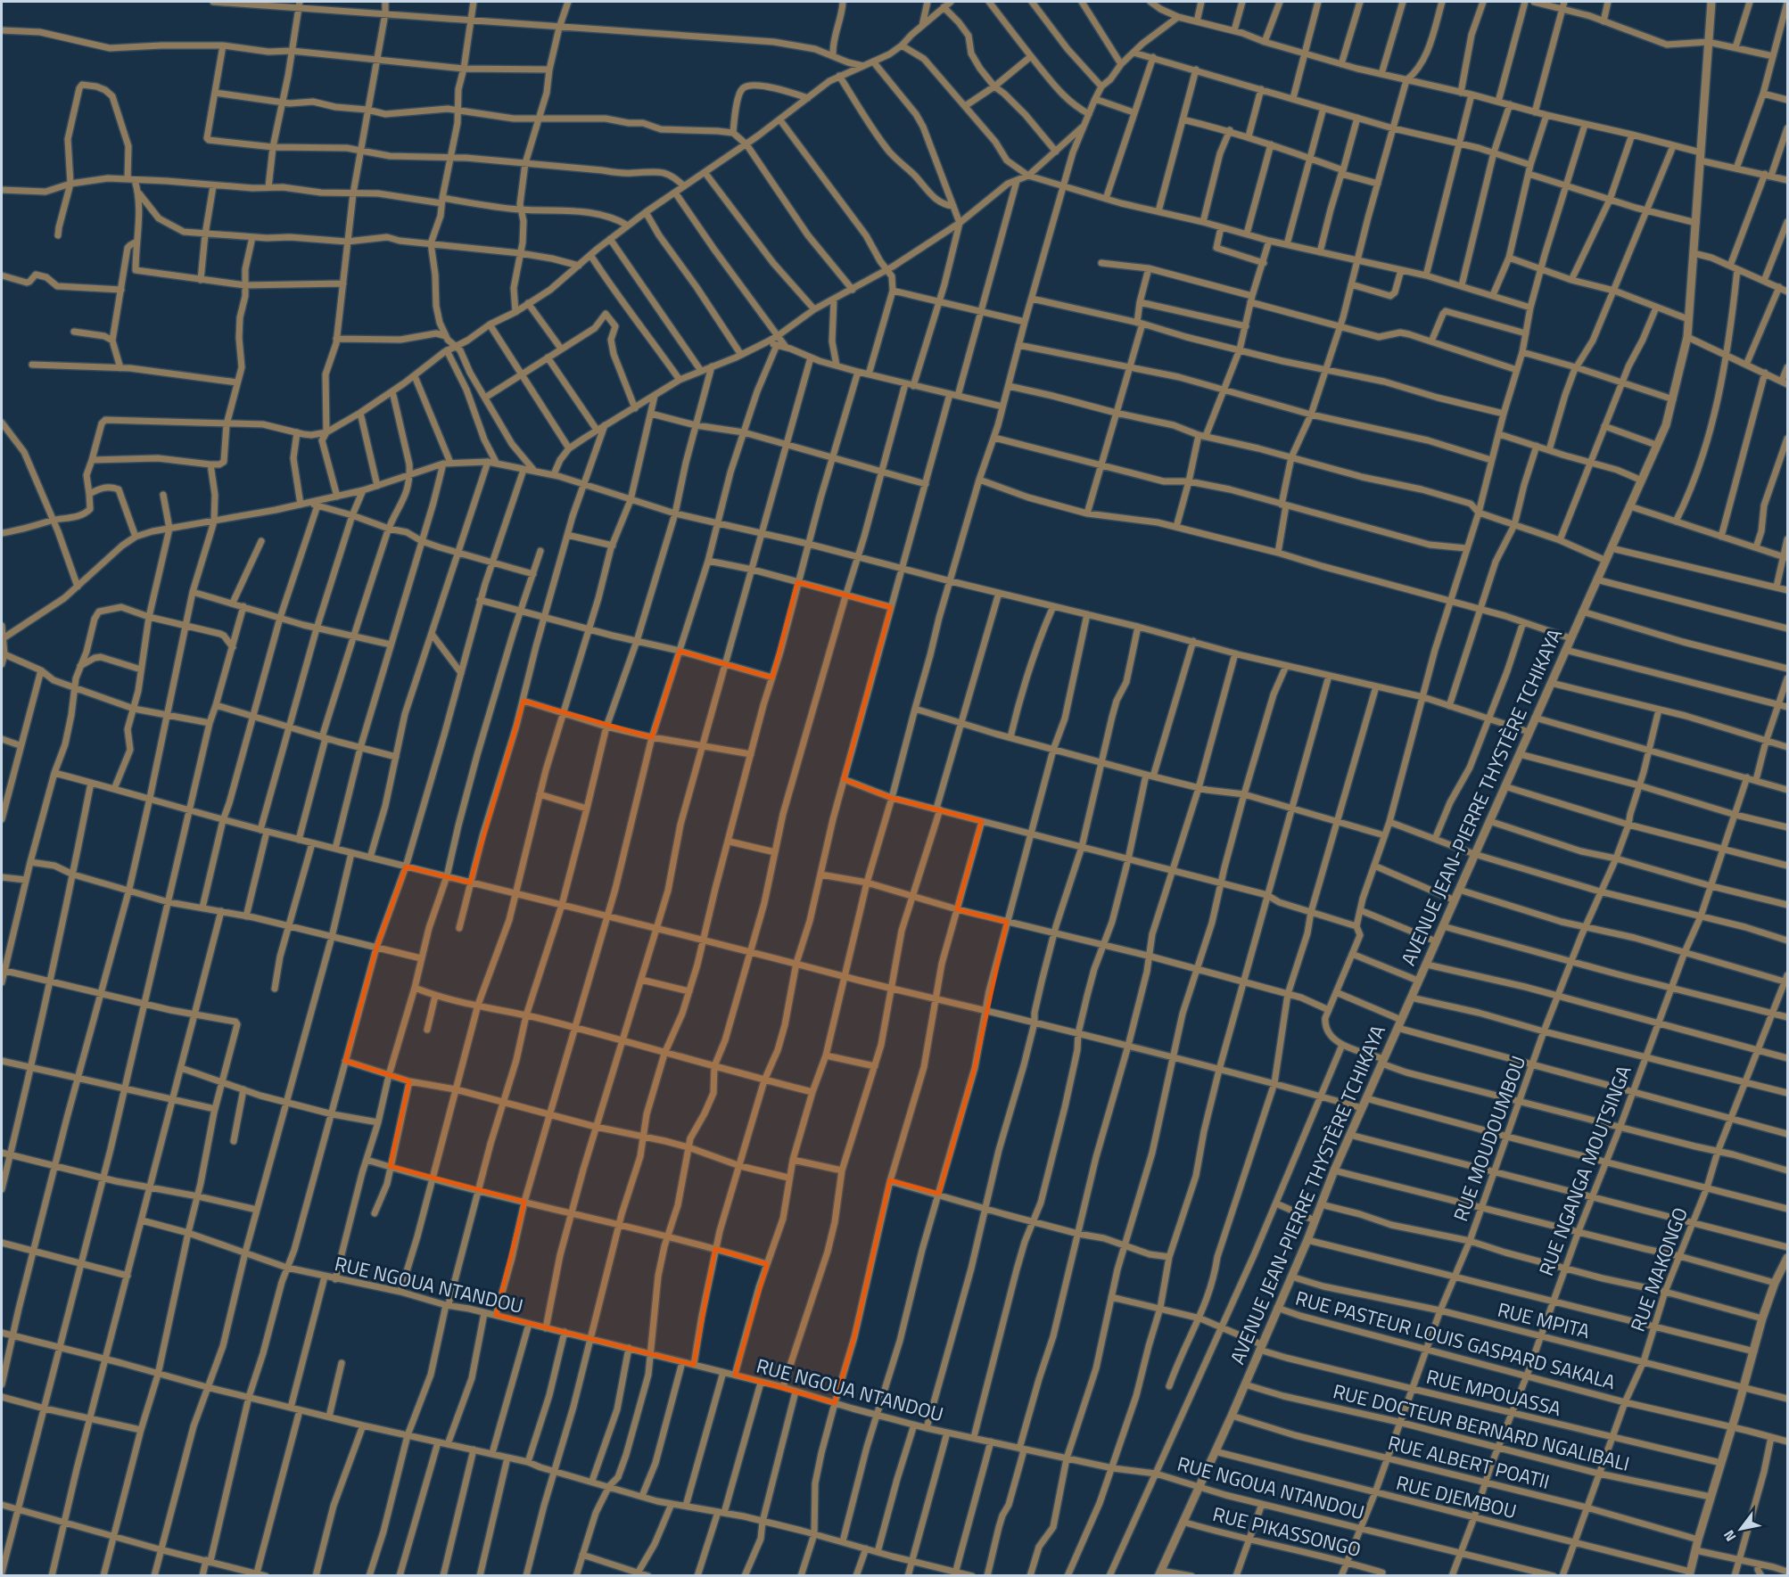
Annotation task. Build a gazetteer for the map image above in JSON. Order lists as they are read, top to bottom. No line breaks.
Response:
{"streets":{"street":["AVENUE JEAN-PIERRE THYSTÈRE TCHIKAYA","RUE MOUDOUMBOU","RUE NGANGA MOUTSINGA","RUE MAKONGO","RUE NGOUA NTANDOU","RUE MPITA","RUE PASTEUR LOUIS GASPARD SAKALA","RUE MPOUASSA","RUE DOCTEUR BERNARD NGALIBALI","RUE ALBERT POATII","RUE DJEMBOU","RUE PIKASSONGO"]},"crossings":[["AVENUE JEAN-PIERRE THYSTÈRE TCHIKAYA","RUE NGOUA NTANDOU"],["AVENUE JEAN-PIERRE THYSTÈRE TCHIKAYA","RUE MPITA"],["AVENUE JEAN-PIERRE THYSTÈRE TCHIKAYA","RUE PASTEUR LOUIS GASPARD SAKALA"],["AVENUE JEAN-PIERRE THYSTÈRE TCHIKAYA","RUE MPOUASSA"],["AVENUE JEAN-PIERRE THYSTÈRE TCHIKAYA","RUE DOCTEUR BERNARD NGALIBALI"],["AVENUE JEAN-PIERRE THYSTÈRE TCHIKAYA","RUE ALBERT POATII"],["AVENUE JEAN-PIERRE THYSTÈRE TCHIKAYA","RUE DJEMBOU"],["AVENUE JEAN-PIERRE THYSTÈRE TCHIKAYA","RUE PIKASSONGO"],["RUE MOUDOUMBOU","RUE NGOUA NTANDOU"],["RUE MOUDOUMBOU","RUE MPITA"],["RUE MOUDOUMBOU","RUE PASTEUR LOUIS GASPARD SAKALA"],["RUE MOUDOUMBOU","RUE MPOUASSA"],["RUE MOUDOUMBOU","RUE DOCTEUR BERNARD NGALIBALI"],["RUE MOUDOUMBOU","RUE ALBERT POATII"],["RUE MOUDOUMBOU","RUE DJEMBOU"],["RUE MOUDOUMBOU","RUE PIKASSONGO"],["RUE NGANGA MOUTSINGA","RUE NGOUA NTANDOU"],["RUE NGANGA MOUTSINGA","RUE MPITA"],["RUE NGANGA MOUTSINGA","RUE PASTEUR LOUIS GASPARD SAKALA"],["RUE NGANGA MOUTSINGA","RUE MPOUASSA"],["RUE NGANGA MOUTSINGA","RUE DOCTEUR BERNARD NGALIBALI"],["RUE NGANGA MOUTSINGA","RUE ALBERT POATII"],["RUE NGANGA MOUTSINGA","RUE DJEMBOU"],["RUE MAKONGO","RUE MPITA"],["RUE MAKONGO","RUE PASTEUR LOUIS GASPARD SAKALA"],["RUE MAKONGO","RUE MPOUASSA"],["RUE MAKONGO","RUE DOCTEUR BERNARD NGALIBALI"],["RUE MAKONGO","RUE ALBERT POATII"],["RUE MAKONGO","RUE DJEMBOU"]],"north":"bottom left"}
